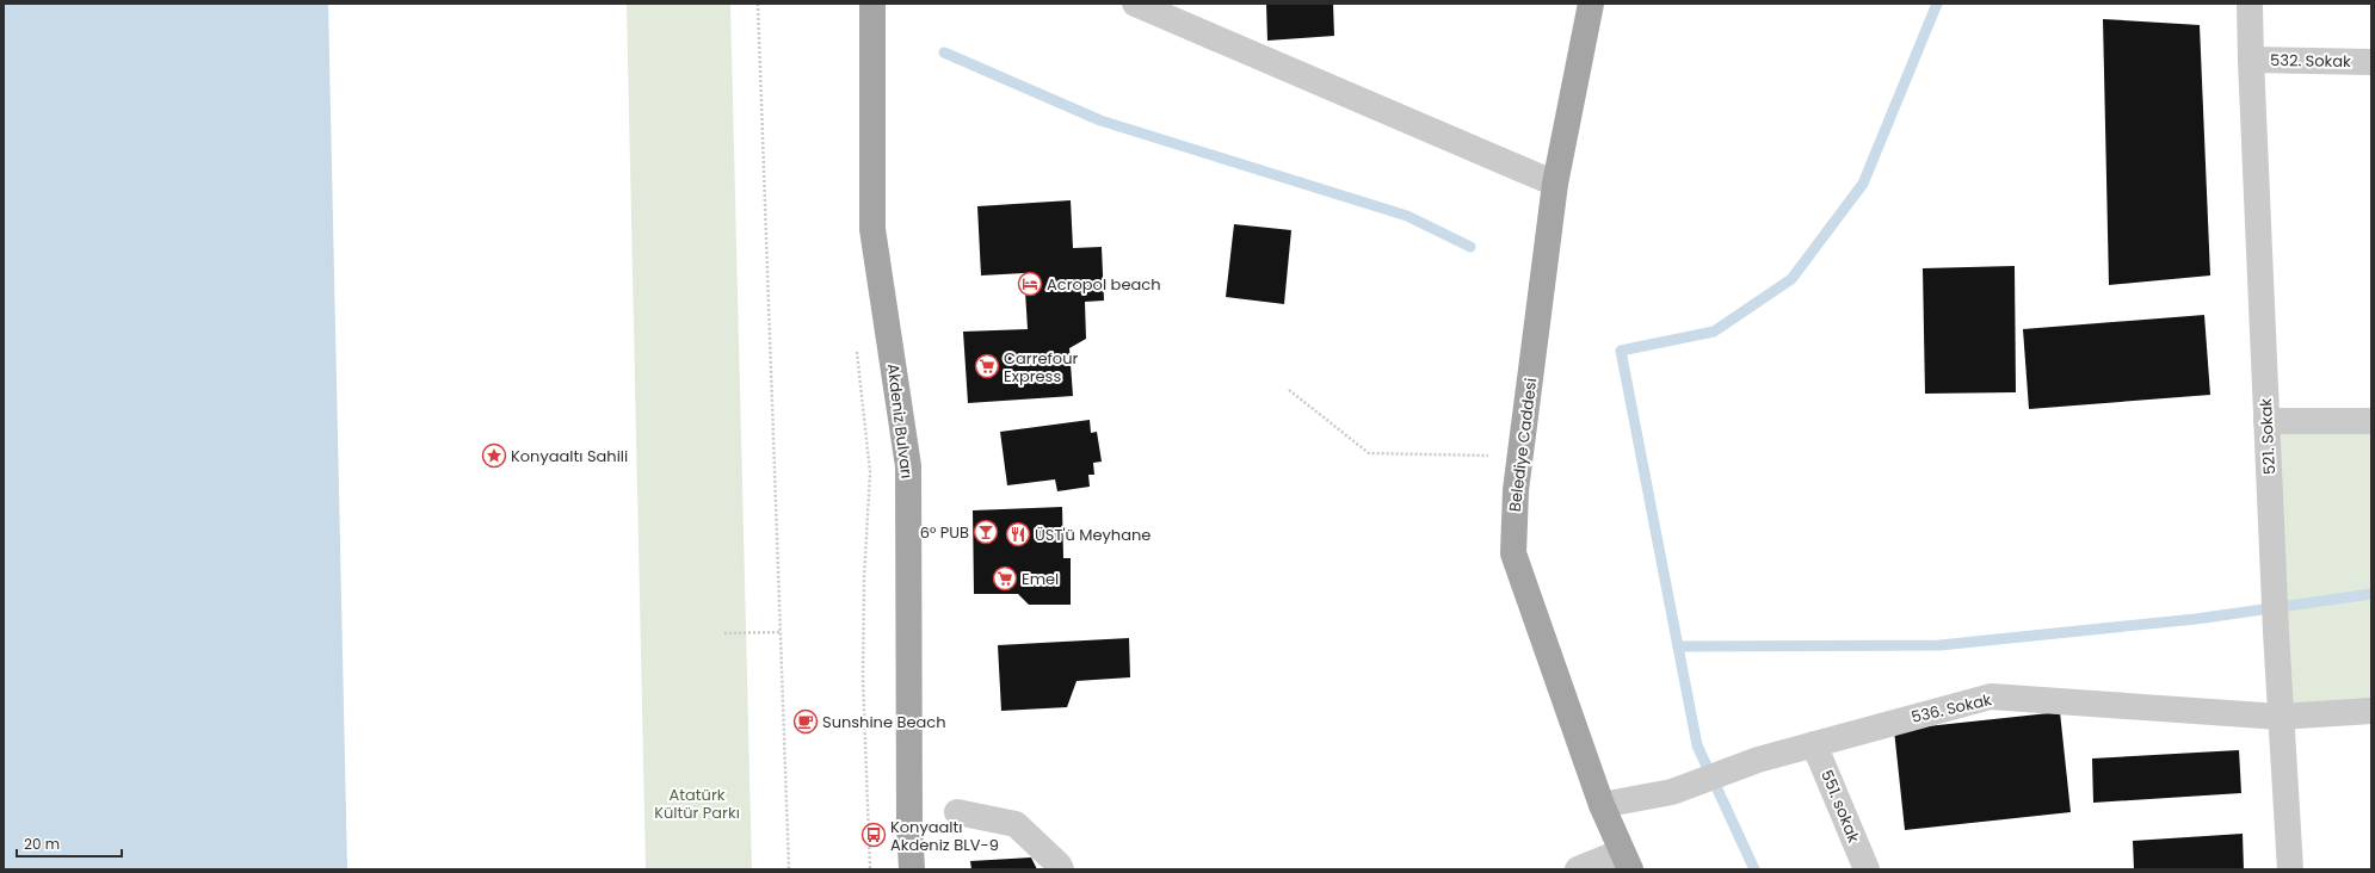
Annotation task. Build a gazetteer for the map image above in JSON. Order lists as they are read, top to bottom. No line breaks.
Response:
{"streets":{"main road":["Akdeniz Bulvarı","Belediye Caddesi"],"street":["532. Sokak","521. Sokak","536. Sokak","551. sokak"]},"crossings":[["532. Sokak","521. Sokak"],["521. Sokak","536. Sokak"],["Belediye Caddesi","536. Sokak"],["536. Sokak","551. sokak"]],"parks":["Atatürk Kültür Parkı"],"places":{"hotel":["Acropol beach"],"supermarket":["Carrefour Express","Emel"],"place":["Konyaaltı Sahili"],"bar":["6° PUB"],"restaurant":["ÜST'ü Meyhane"],"cafe":["Sunshine Beach"],"bus stop":["Konyaaltı Akdeniz BLV-9"]},"scale_bar":"20 m"}
